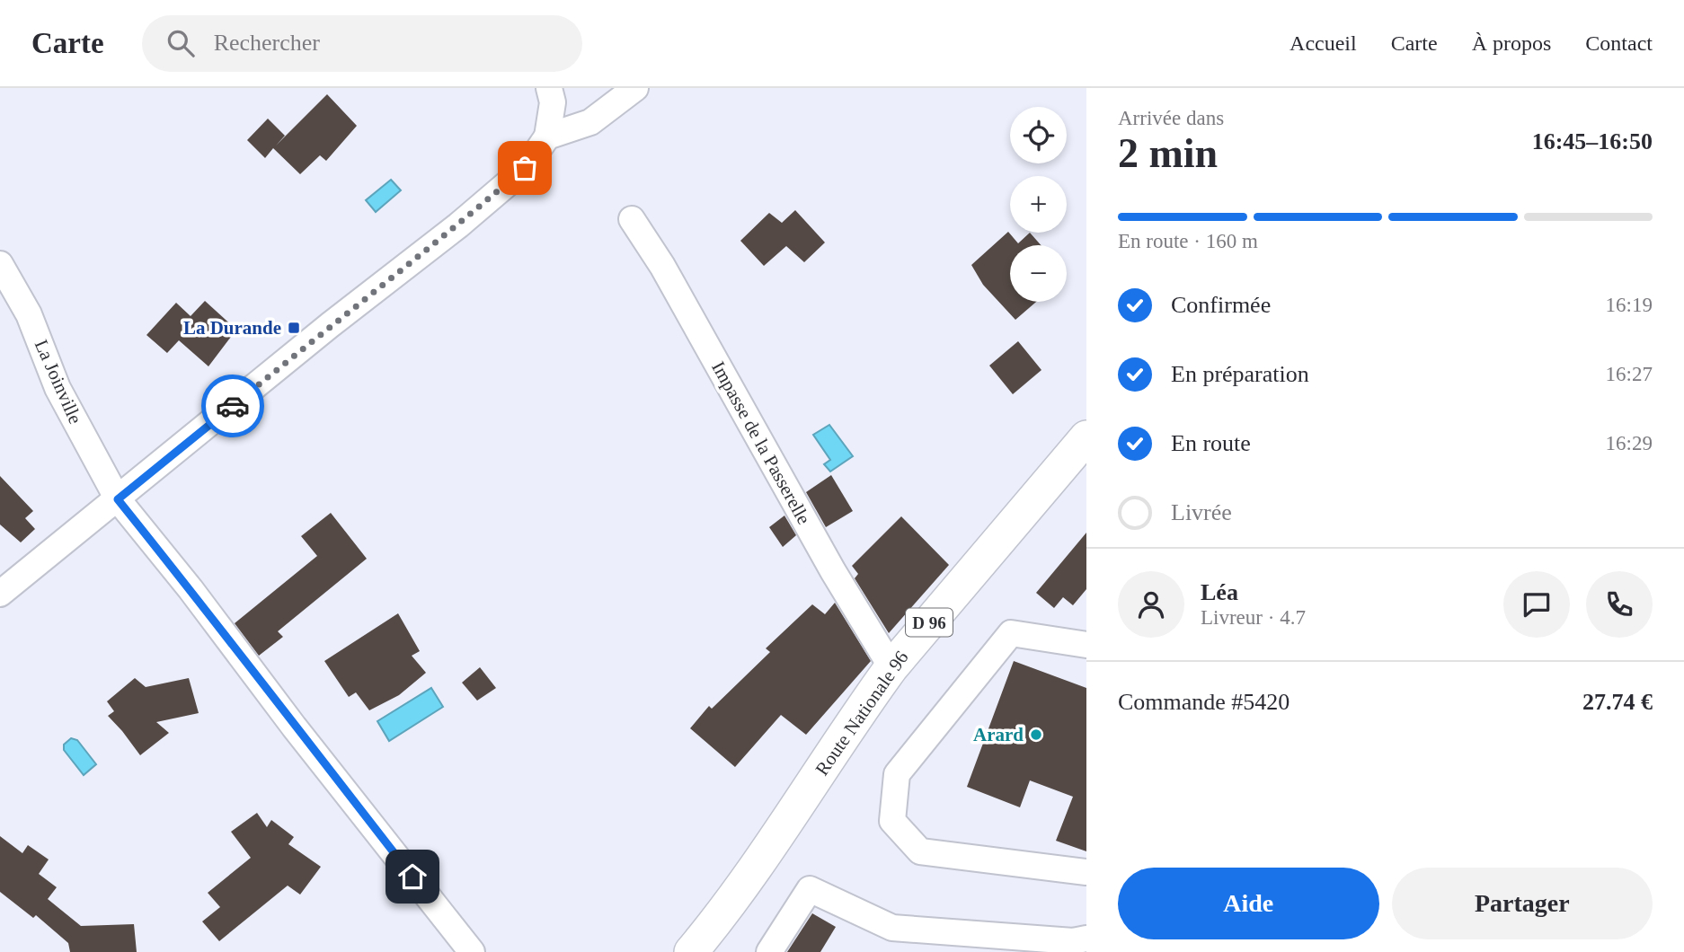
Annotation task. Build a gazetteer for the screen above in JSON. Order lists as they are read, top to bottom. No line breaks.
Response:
{"streets":{"main road":["D 96","Route Nationale 96"],"street":["La Joinville","Impasse de la Passerelle"]},"crossings":[["Impasse de la Passerelle","Route Nationale 96"],["D 96","Route Nationale 96"]],"places":{"transit":["La Durande"],"other":["Arard"]},"page":{"header":"Carte","search":"Rechercher","nav":["Accueil","Carte","À propos","Contact"],"heading":["2 min","Arrivée dans","16:45–16:50"],"panel":["Léa","Livreur · 4.7","Commande #5420","27.74 €"],"map_buttons":["+","−"],"bar":"En route · 160 m","list":[["Confirmée","16:19"],["En préparation","16:27"],["En route","16:29"],"Livrée"],"buttons":["Aide","Partager"]}}
